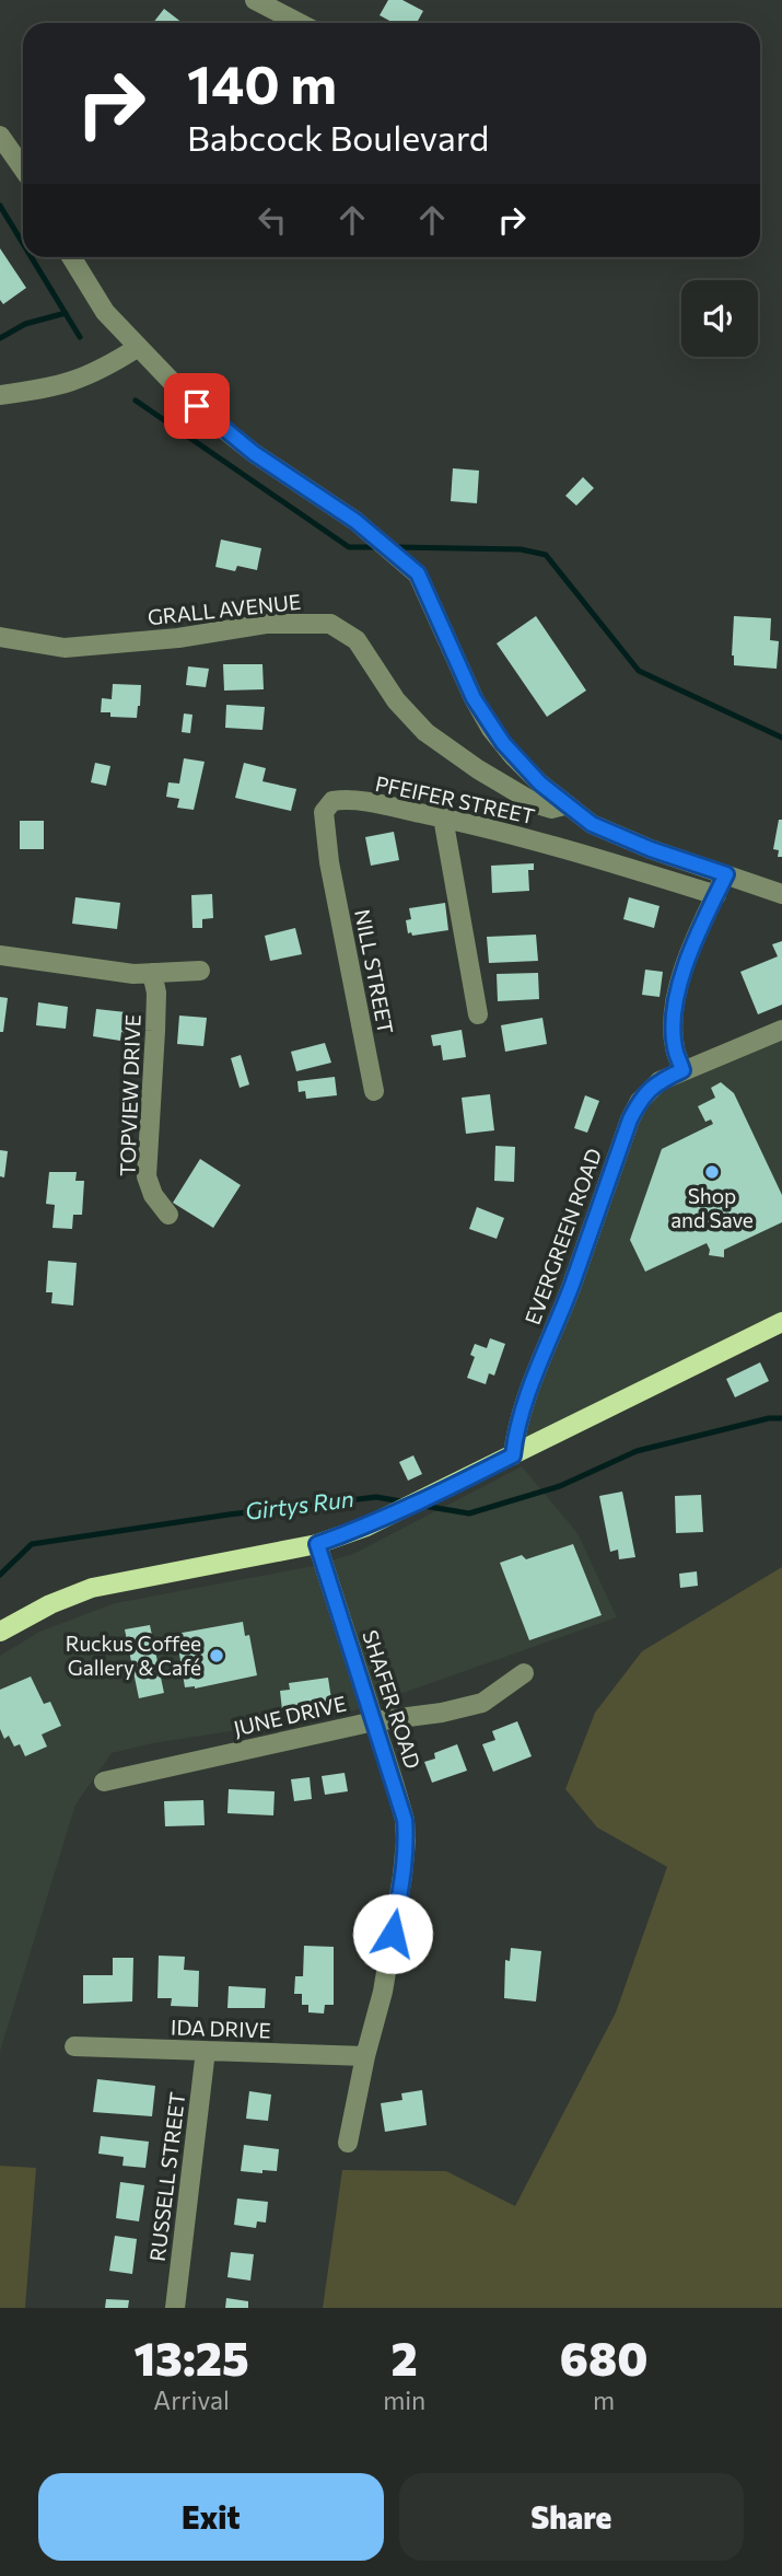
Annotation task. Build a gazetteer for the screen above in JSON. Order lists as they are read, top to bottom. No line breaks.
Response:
{"streets":{"street":["GRALL AVENUE","PFEIFER STREET","NILL STREET","TOPVIEW DRIVE","EVERGREEN ROAD","SHAFER ROAD","JUNE DRIVE","IDA DRIVE","RUSSELL STREET"]},"crossings":[["PFEIFER STREET","NILL STREET"],["SHAFER ROAD","JUNE DRIVE"],["SHAFER ROAD","IDA DRIVE"],["IDA DRIVE","RUSSELL STREET"]],"water":["Girtys Run"],"places":["Shop and Save","Ruckus Coffee Gallery & Café"],"page":{"turn":["140 m","Babcock Boulevard"],"eta":["13:25","Arrival","2","min","680","m"],"buttons":["Exit","Share"]}}
